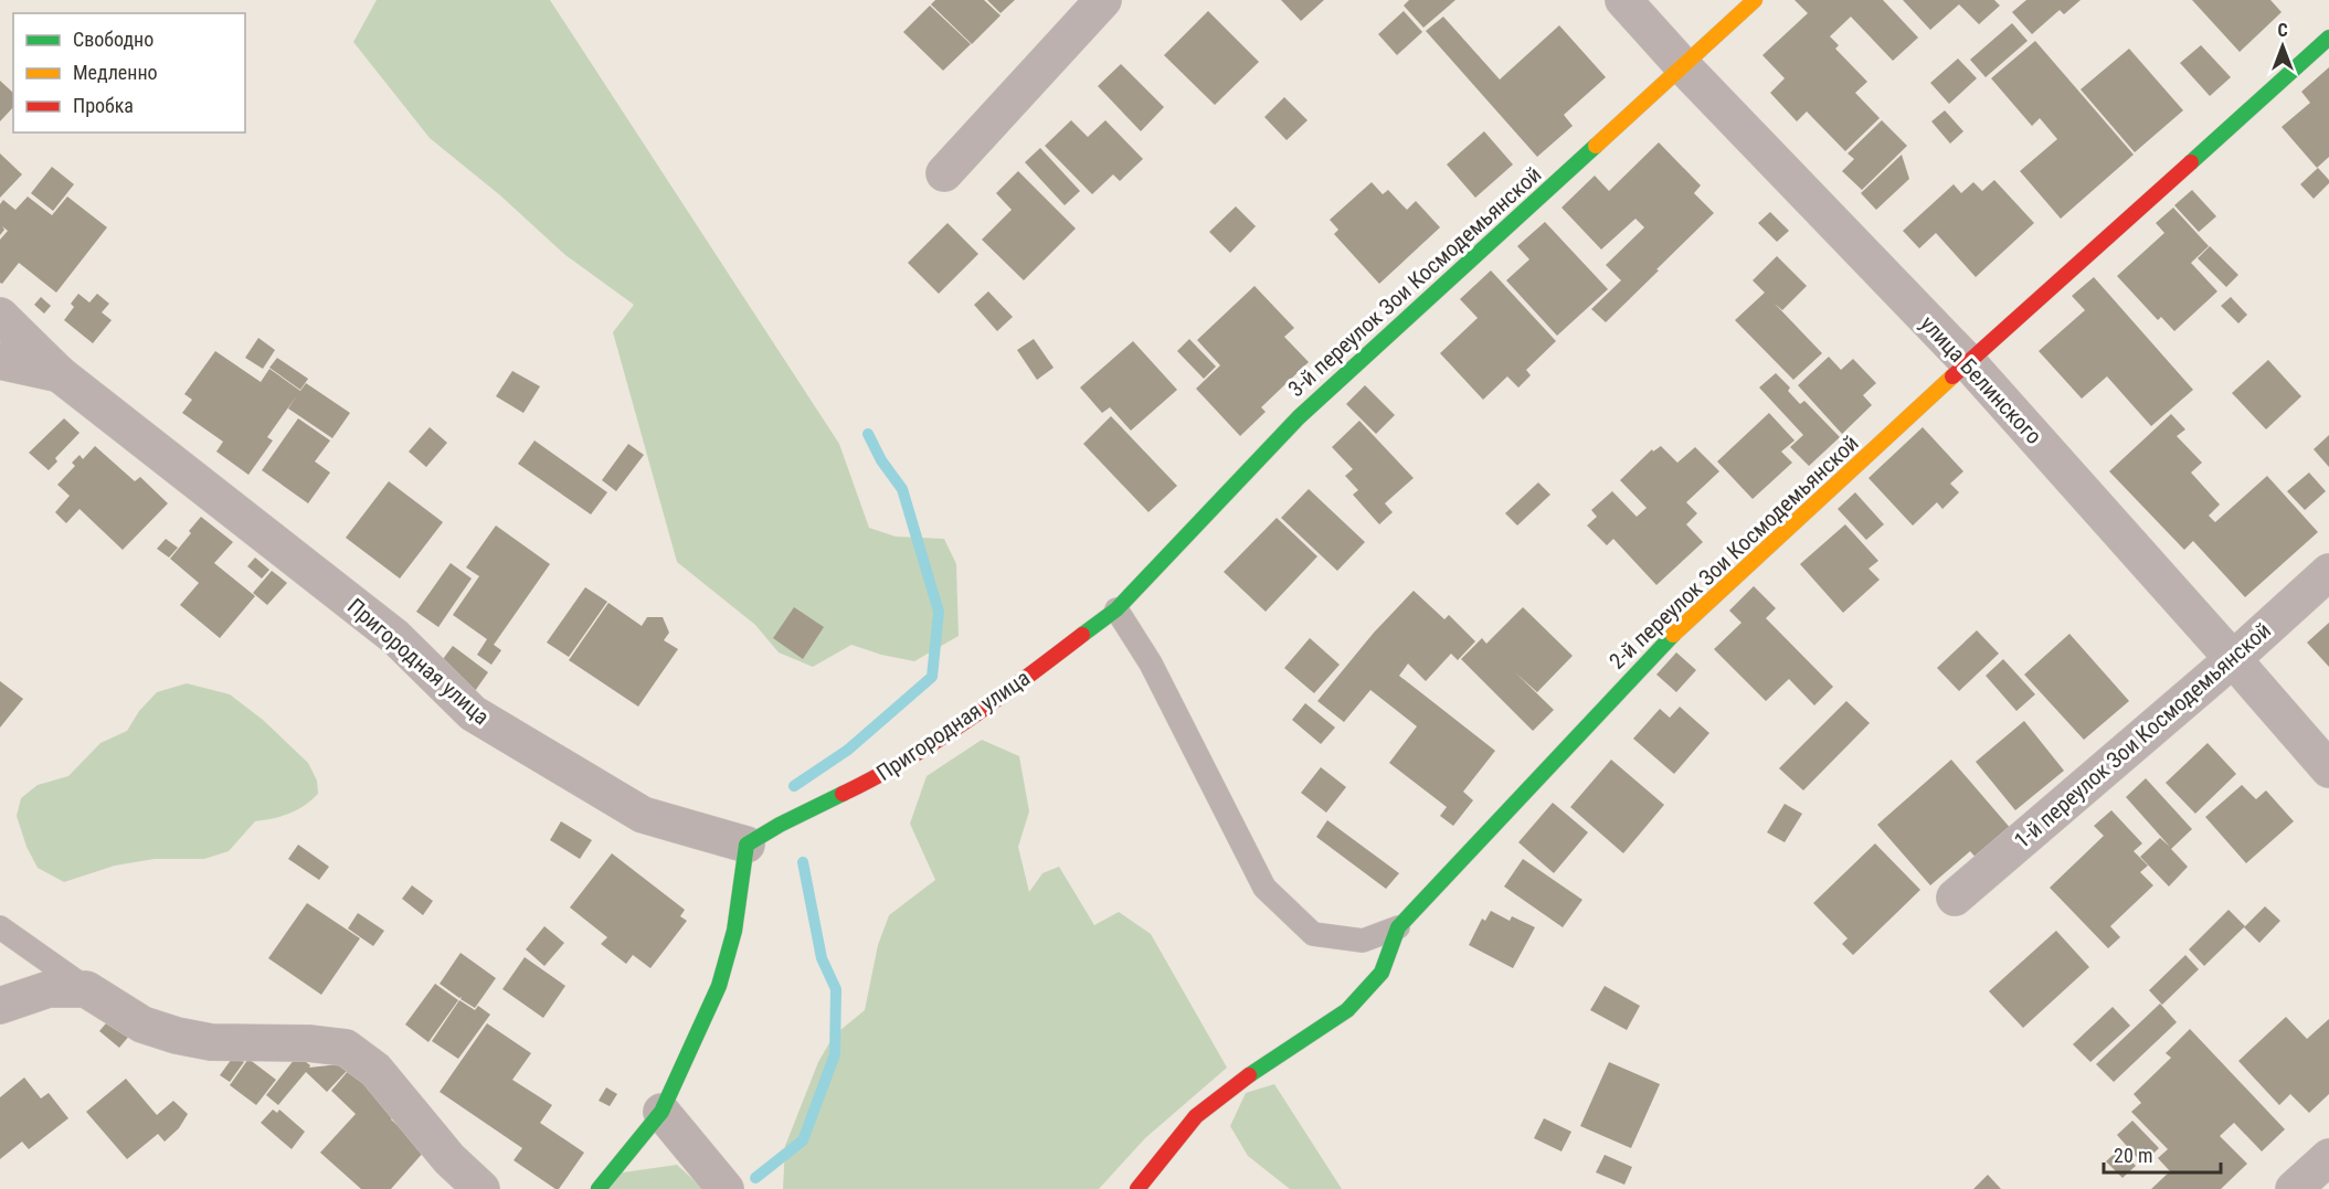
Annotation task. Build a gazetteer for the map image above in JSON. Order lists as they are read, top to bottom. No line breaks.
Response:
{"streets":{"street":["3-й переулок Зои Космодемьянской","улица Белинского","2-й переулок Зои Космодемьянской","Пригородная улица","1-й переулок Зои Космодемьянской"]},"crossings":[["3-й переулок Зои Космодемьянской","улица Белинского"],["3-й переулок Зои Космодемьянской","Пригородная улица"],["улица Белинского","2-й переулок Зои Космодемьянской"],["улица Белинского","1-й переулок Зои Космодемьянской"]],"legend":["Свободно","Медленно","Пробка"],"scale_bar":"20 m","north":"top"}
